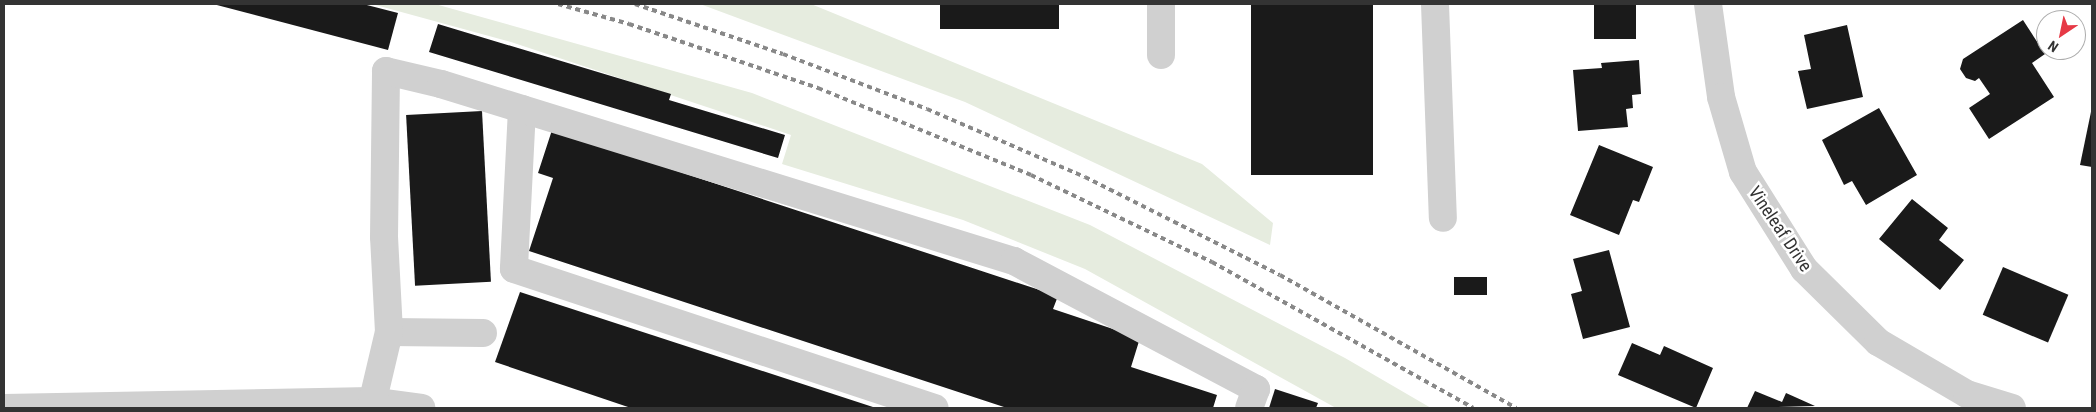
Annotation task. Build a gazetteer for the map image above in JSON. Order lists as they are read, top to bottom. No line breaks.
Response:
{"streets":{"street":["Vineleaf Drive"]},"north":"bottom left"}
